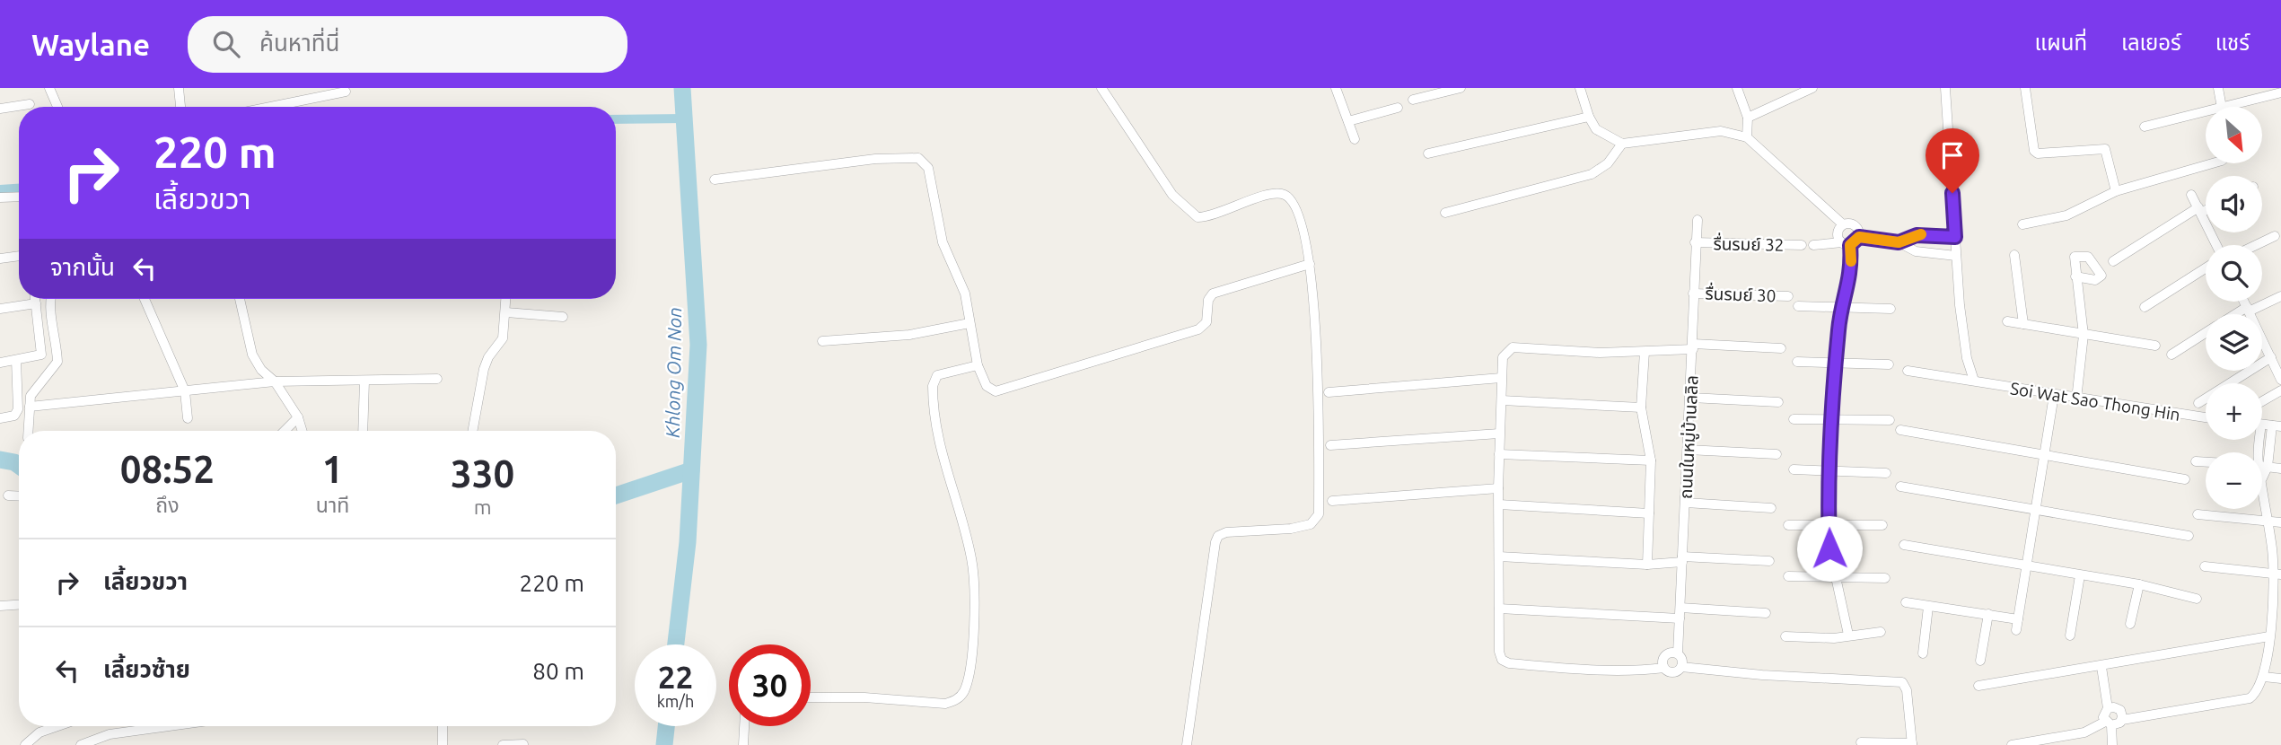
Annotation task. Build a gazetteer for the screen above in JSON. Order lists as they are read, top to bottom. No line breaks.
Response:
{"streets":{"street":["รื่นรมย์ 32","รื่นรมย์ 30","Soi Wat Sao Thong Hin","ถนนในหมู่บ้านลลิล"]},"crossings":[["รื่นรมย์ 32","ถนนในหมู่บ้านลลิล"],["รื่นรมย์ 30","ถนนในหมู่บ้านลลิล"]],"water":["Khlong Om Non"],"north":"bottom right","page":{"header":"Waylane","search":"ค้นหาที่นี่","nav":["แผนที่","เลเยอร์","แชร์"],"map_buttons":["+","−"],"turn":["220 m","เลี้ยวขวา"],"then":"จากนั้น","eta":["08:52","ถึง","1","นาที","330","m"],"list":[{"name":"เลี้ยวขวา","value":"220 m"},{"name":"เลี้ยวซ้าย","value":"80 m"}],"speed":"22 km/h","limit":"30"}}
